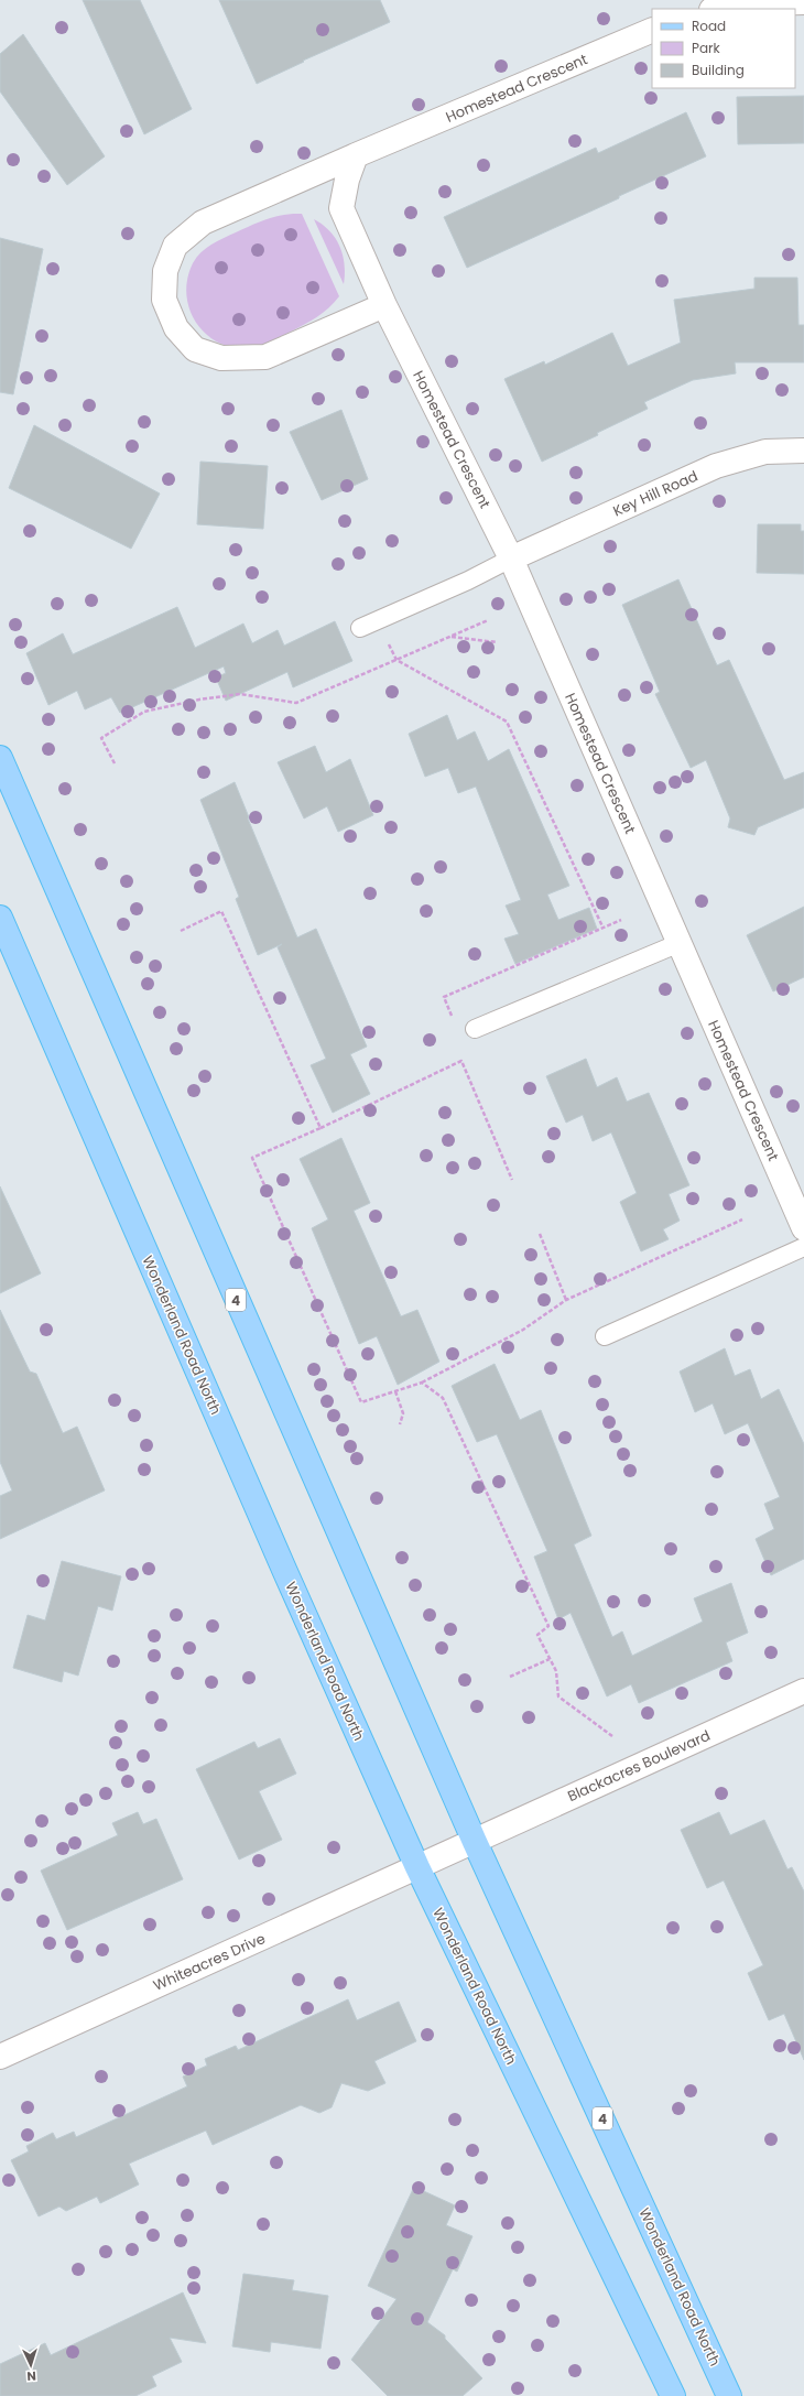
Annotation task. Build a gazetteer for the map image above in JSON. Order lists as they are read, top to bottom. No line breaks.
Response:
{"streets":{"main road":["4","Wonderland Road North"],"street":["Homestead Crescent","Key Hill Road","Blackacres Boulevard","Whiteacres Drive"]},"crossings":[["Homestead Crescent","Key Hill Road"],["4","Wonderland Road North"],["4","Blackacres Boulevard"],["Wonderland Road North","Blackacres Boulevard"],["Wonderland Road North","Whiteacres Drive"],["Blackacres Boulevard","Whiteacres Drive"]],"legend":["Road","Park","Building"],"north":"bottom"}
